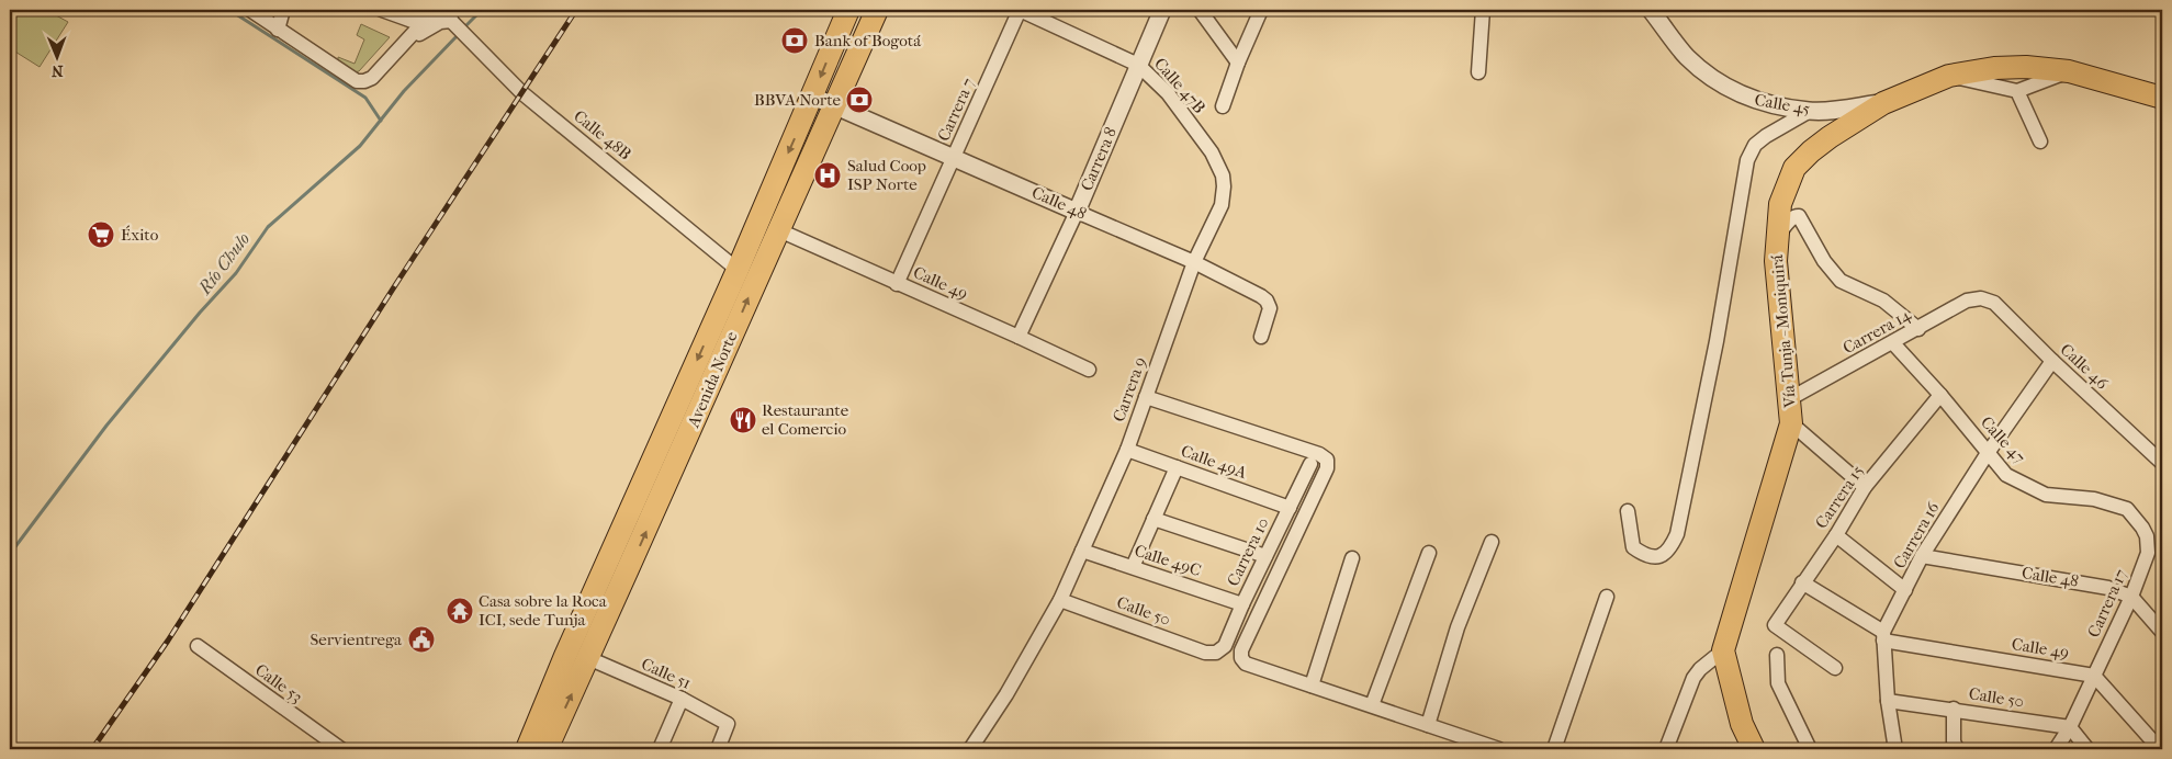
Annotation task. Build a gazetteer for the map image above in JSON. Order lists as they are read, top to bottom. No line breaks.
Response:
{"streets":{"main road":["Vía Tunja - Moniquirá","Avenida Norte"],"street":["Calle 47B","Calle 45","Carrera 7","Calle 48B","Carrera 8","Calle 48","Calle 49","Carrera 14","Calle 46","Carrera 9","Calle 47","Calle 49A","Carrera 15","Carrera 16","Carrera 10","Calle 49C","Carrera 17","Calle 50","Calle 51","Calle 53"]},"crossings":[["Calle 47B","Carrera 7"],["Calle 47B","Carrera 8"],["Calle 47B","Carrera 9"],["Calle 45","Vía Tunja - Moniquirá"],["Carrera 7","Calle 48"],["Carrera 7","Calle 49"],["Calle 48B","Avenida Norte"],["Carrera 8","Calle 48"],["Carrera 8","Calle 49"],["Calle 48","Avenida Norte"],["Calle 48","Carrera 9"],["Calle 48","Carrera 16"],["Calle 48","Carrera 17"],["Calle 49","Avenida Norte"],["Calle 49","Carrera 15"],["Calle 49","Carrera 16"],["Calle 49","Carrera 17"],["Vía Tunja - Moniquirá","Carrera 14"],["Carrera 14","Calle 46"],["Carrera 14","Calle 47"],["Calle 46","Carrera 16"],["Avenida Norte","Calle 51"],["Carrera 9","Calle 49A"],["Carrera 9","Calle 49C"],["Carrera 9","Calle 50"],["Calle 47","Carrera 15"],["Calle 47","Carrera 16"],["Calle 47","Carrera 17"],["Calle 49A","Carrera 10"],["Carrera 10","Calle 49C"],["Carrera 10","Calle 50"],["Carrera 17","Calle 50"]],"water":["Río Chulo"],"places":{"bank":["Bank of Bogotá","BBVA Norte"],"hospital":["Salud Coop ISP Norte"],"supermarket":["Éxito"],"restaurant":["Restaurante el Comercio"],"temple":["Casa sobre la Roca ICI, sede Tunja"],"public building":["Servientrega"]},"north":"bottom"}
